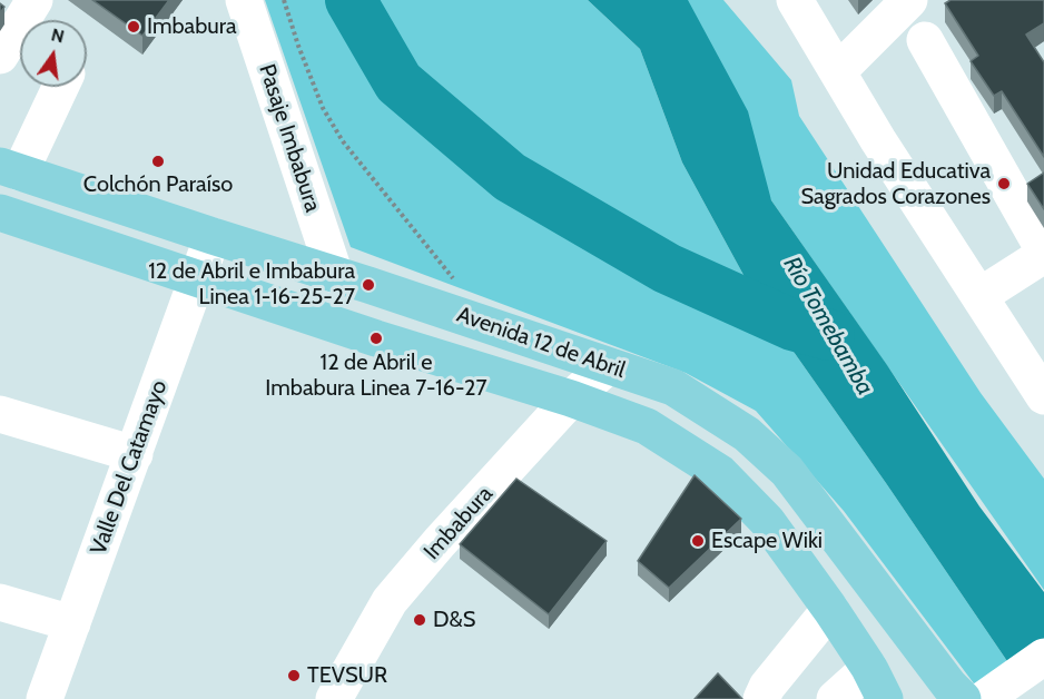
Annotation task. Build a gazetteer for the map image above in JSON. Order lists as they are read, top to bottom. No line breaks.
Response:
{"streets":{"main road":["Avenida 12 de Abril"],"street":["Pasaje Imbabura","Valle Del Catamayo","Imbabura"]},"crossings":[["Pasaje Imbabura","Avenida 12 de Abril"],["Avenida 12 de Abril","Valle Del Catamayo"],["Avenida 12 de Abril","Imbabura"]],"water":["Río Tomebamba"],"places":["Imbabura","Colchón Paraíso","Unidad Educativa Sagrados Corazones","12 de Abril e Imbabura Linea 1-16-25-27","12 de Abril e Imbabura Linea 7-16-27","Escape Wiki","D&S","TEVSUR"],"north":"top"}
